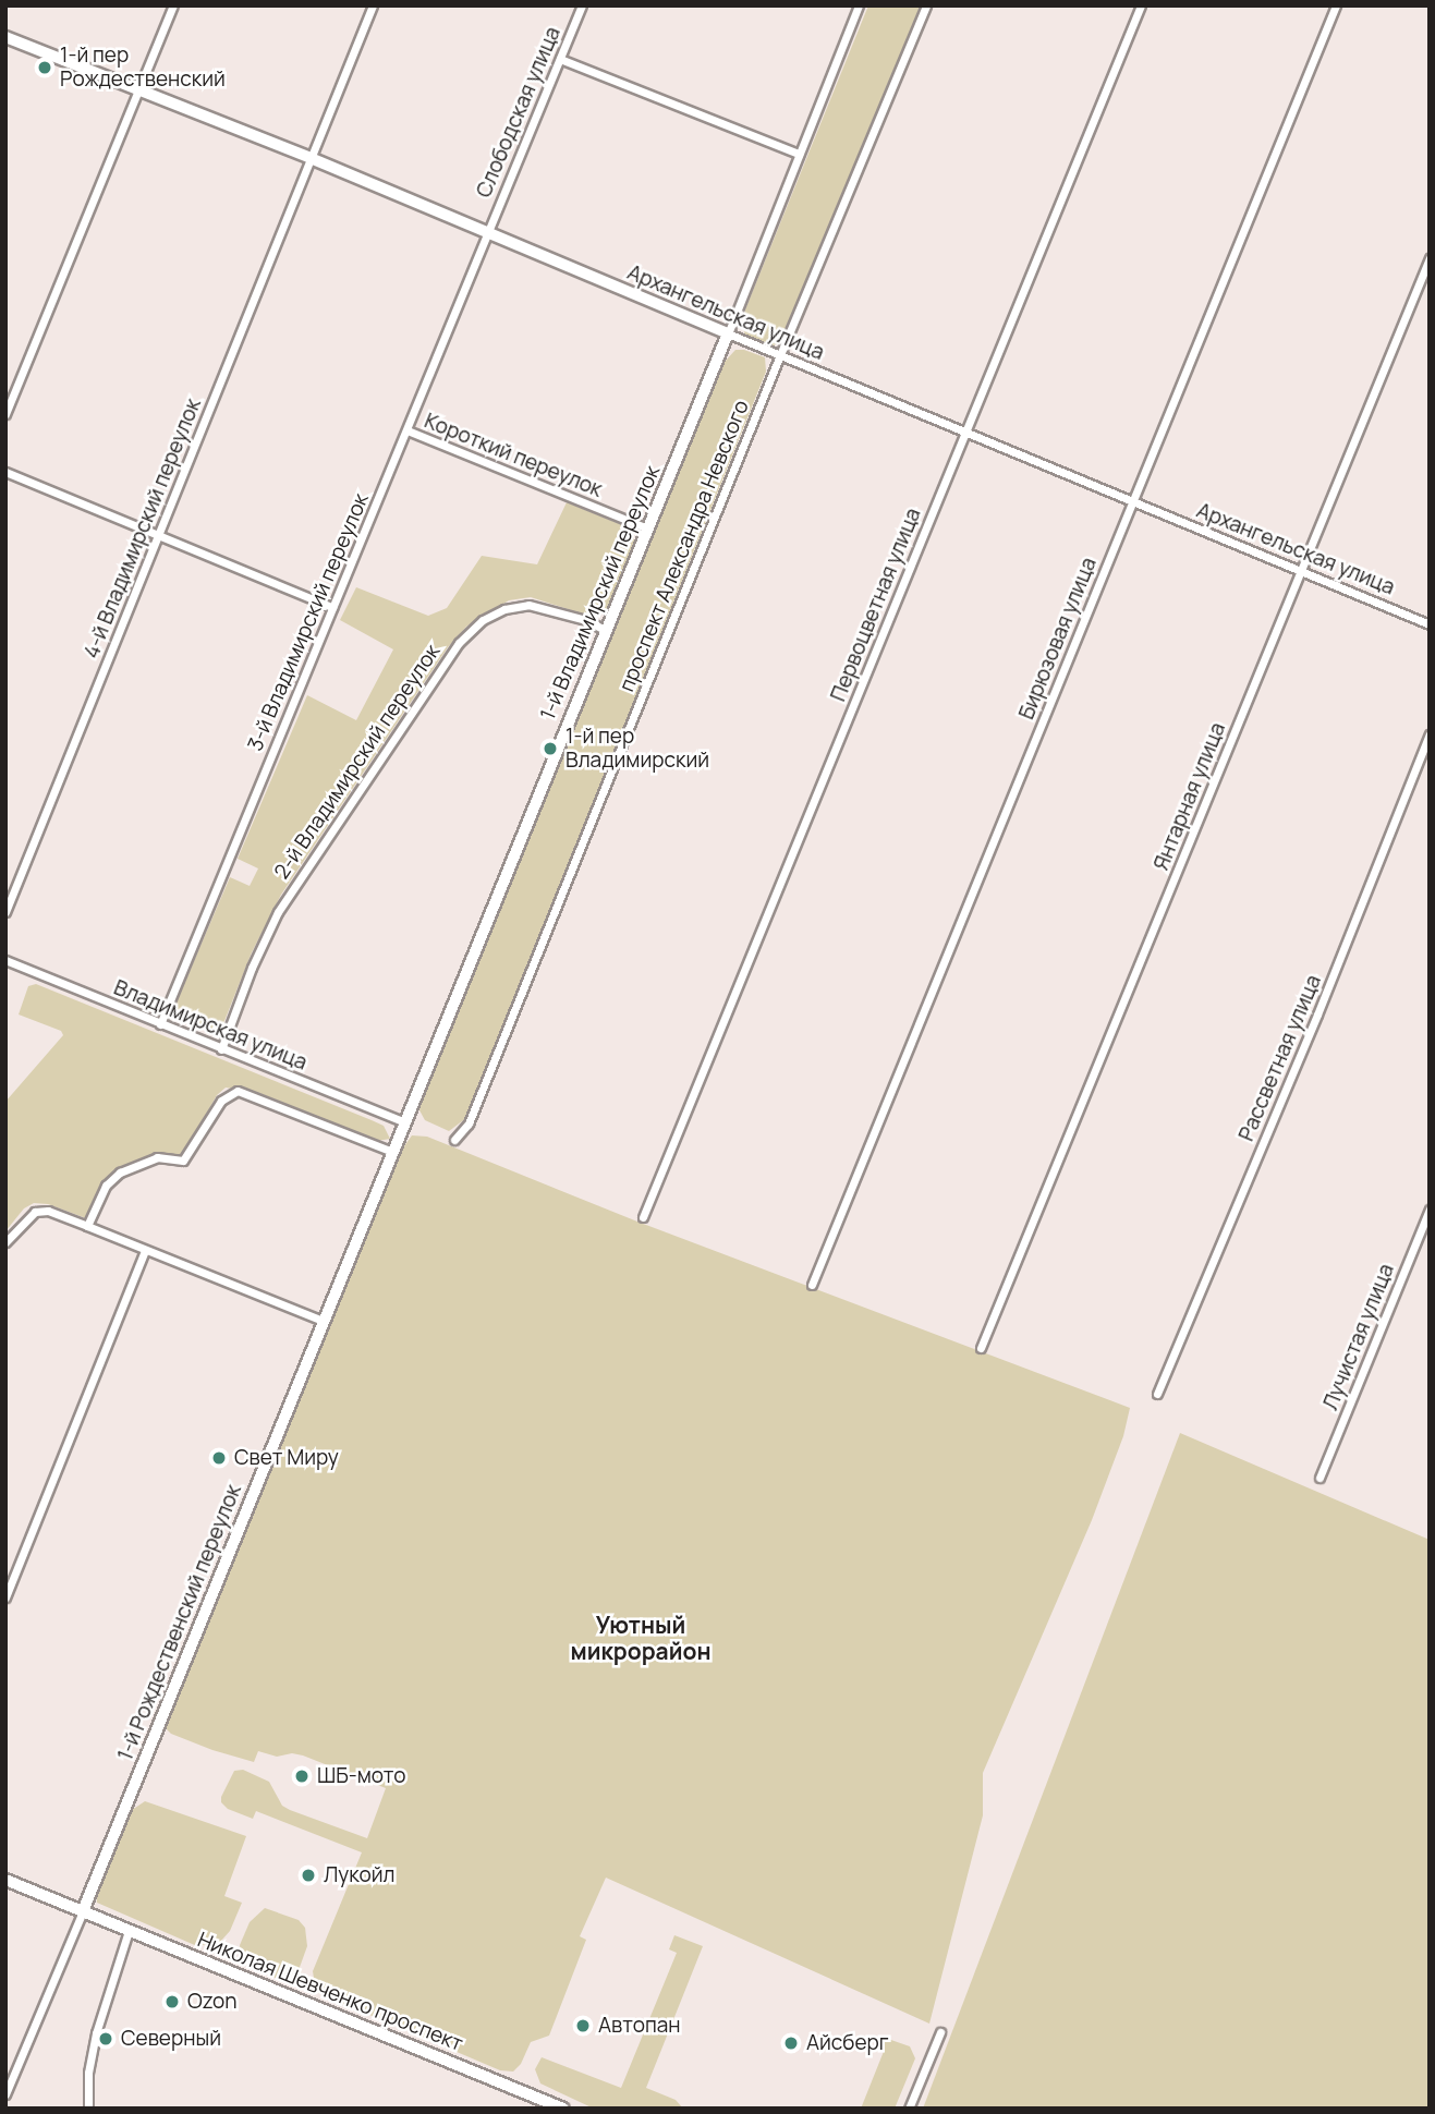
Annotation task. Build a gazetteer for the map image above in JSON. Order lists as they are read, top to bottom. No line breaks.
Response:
{"streets":{"main road":["Николая Шевченко проспект"],"street":["Слободская улица","Архангельская улица","Короткий переулок","4-й Владимирский переулок","проспект Александра Невского","1-й Владимирский переулок","Первоцветная улица","3-й Владимирский переулок","Бирюзовая улица","2-й Владимирский переулок","Янтарная улица","Владимирская улица","Рассветная улица","Лучистая улица","1-й Рождественский переулок"]},"crossings":[["Слободская улица","Архангельская улица"],["Слободская улица","3-й Владимирский переулок"],["Архангельская улица","4-й Владимирский переулок"],["Архангельская улица","проспект Александра Невского"],["Архангельская улица","1-й Владимирский переулок"],["Архангельская улица","Первоцветная улица"],["Архангельская улица","3-й Владимирский переулок"],["Архангельская улица","Бирюзовая улица"],["Архангельская улица","Янтарная улица"],["Короткий переулок","1-й Владимирский переулок"],["Короткий переулок","3-й Владимирский переулок"],["1-й Владимирский переулок","2-й Владимирский переулок"],["1-й Владимирский переулок","Владимирская улица"],["1-й Владимирский переулок","1-й Рождественский переулок"],["3-й Владимирский переулок","Владимирская улица"],["2-й Владимирский переулок","Владимирская улица"],["Владимирская улица","1-й Рождественский переулок"],["1-й Рождественский переулок","Николая Шевченко проспект"]],"districts":["Уютный микрорайон"],"places":["1-й пер Рождественский","1-й пер Владимирский","Свет Миру","ШБ-мото","Лукойл","Ozon","Автопан","Северный","Айсберг"]}
